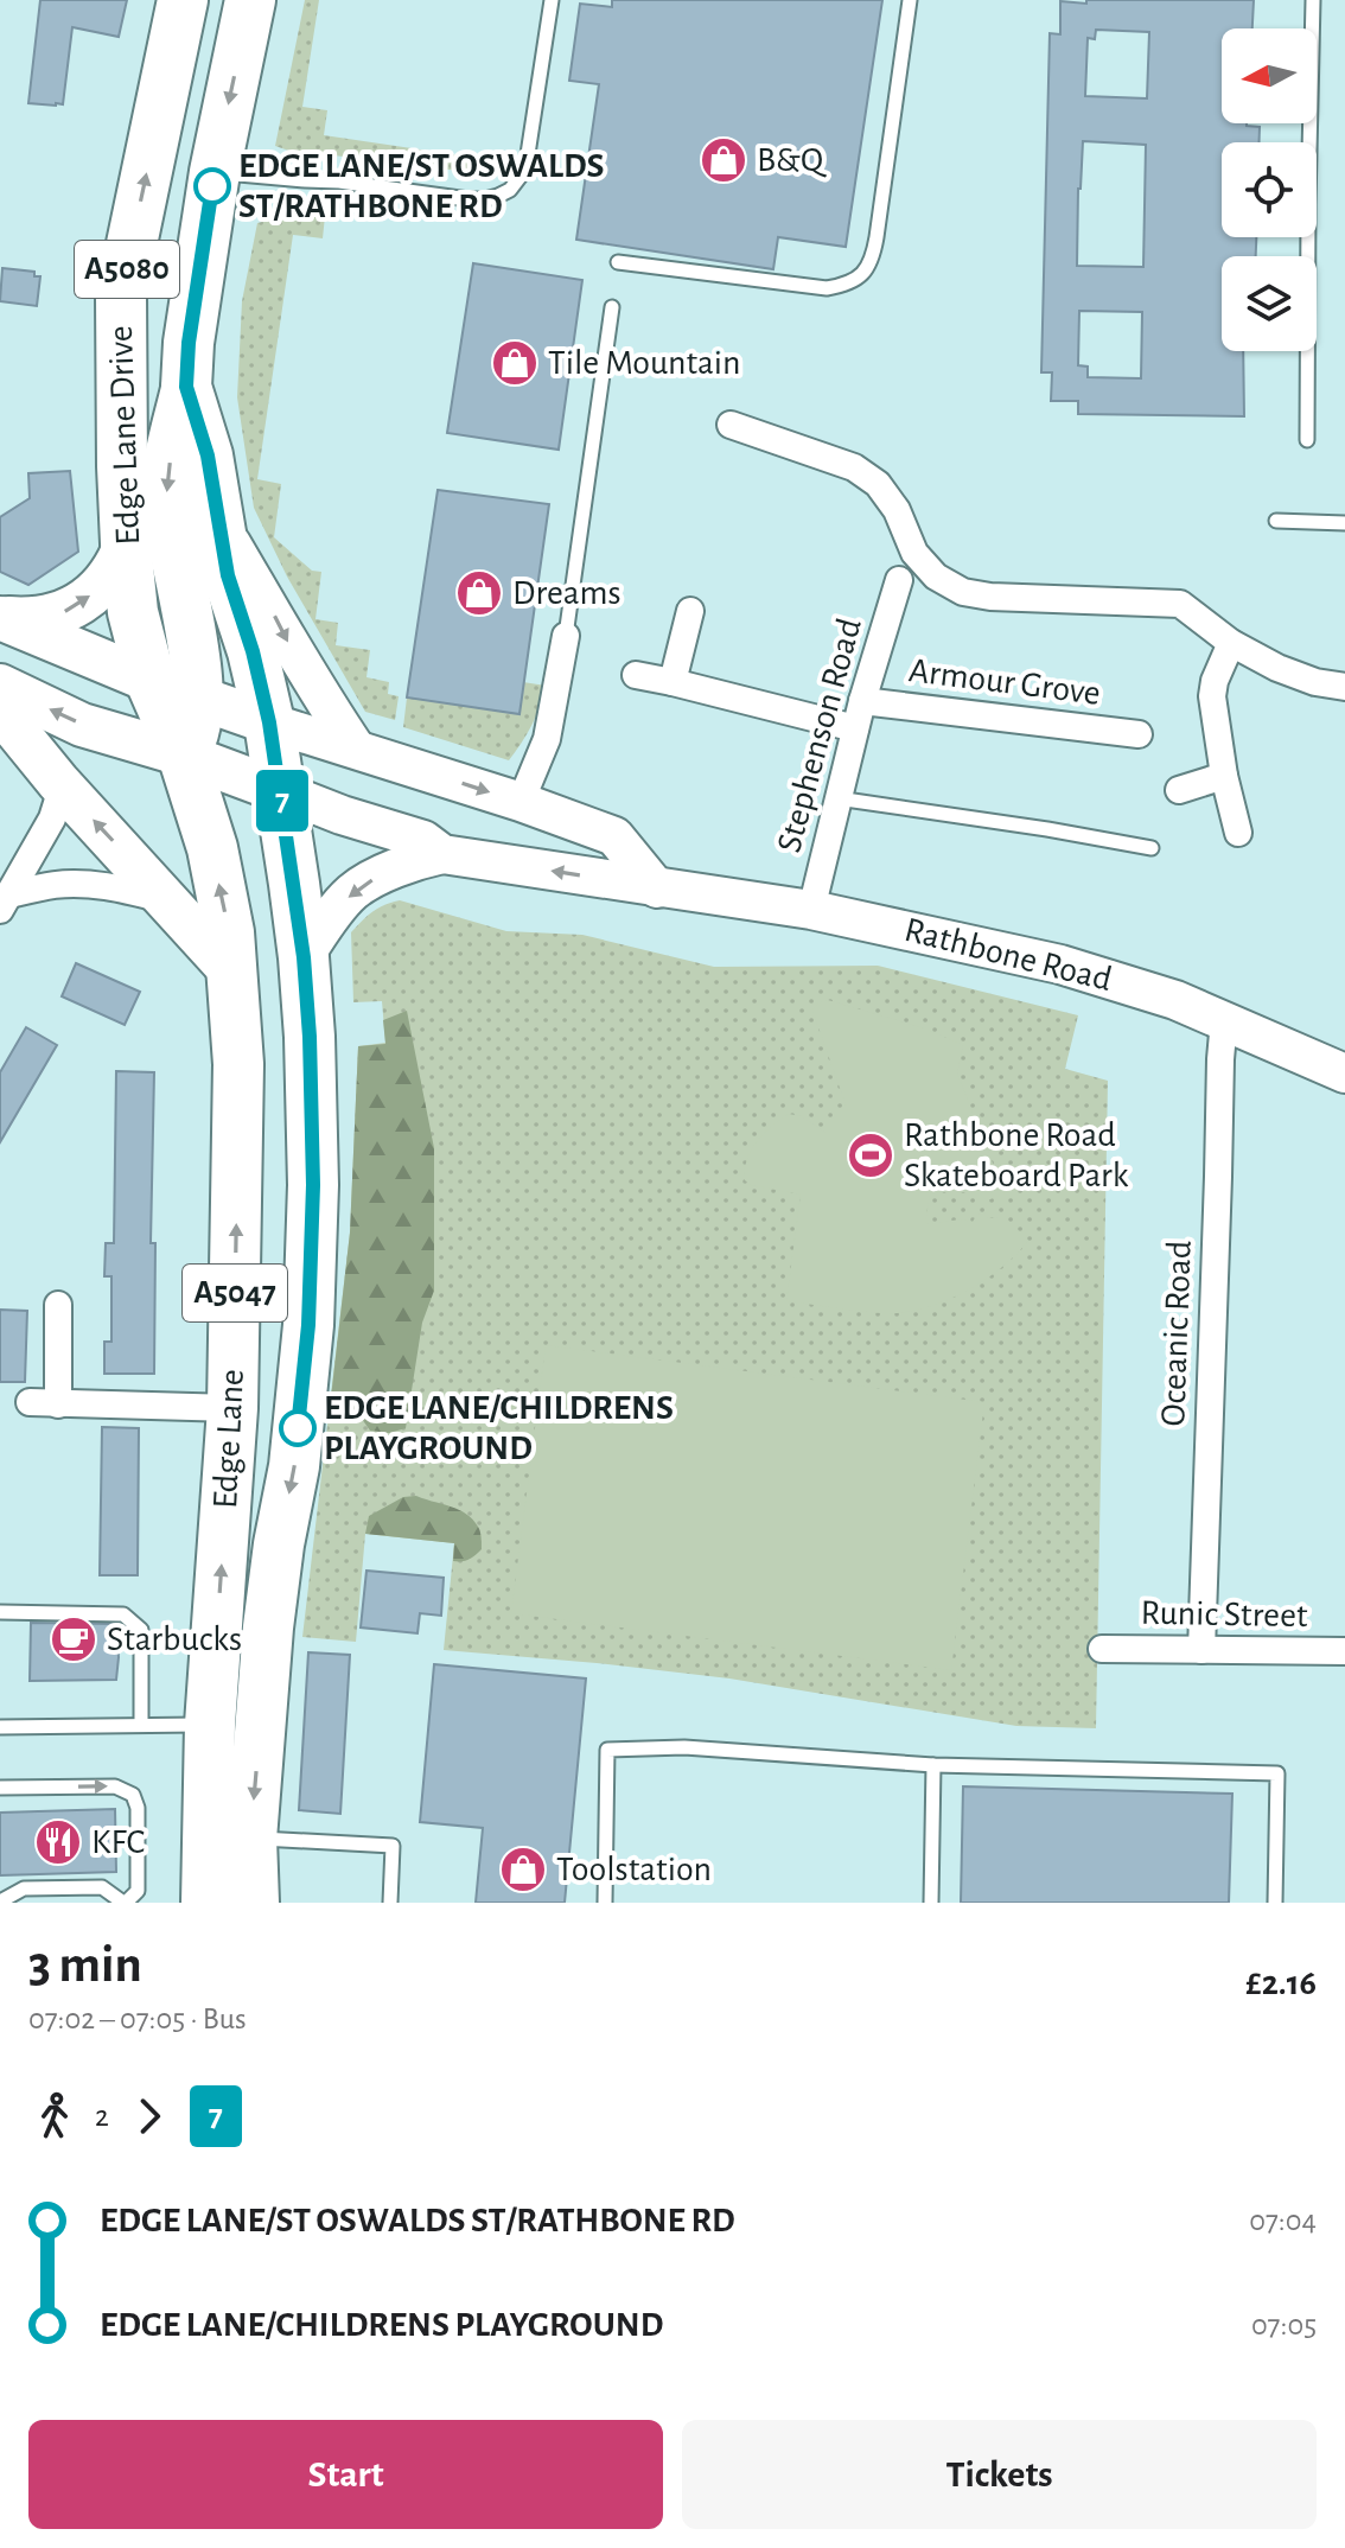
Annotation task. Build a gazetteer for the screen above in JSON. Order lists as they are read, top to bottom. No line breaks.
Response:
{"streets":{"highway":["A5080","Edge Lane Drive","A5047","Edge Lane"],"main road":["Rathbone Road"],"street":["Armour Grove","Stephenson Road","Oceanic Road","Runic Street"]},"crossings":[["Edge Lane Drive","Rathbone Road"],["Edge Lane Drive","Edge Lane"],["Armour Grove","Stephenson Road"],["Stephenson Road","Rathbone Road"],["Rathbone Road","Oceanic Road"],["Rathbone Road","Edge Lane"],["Oceanic Road","Runic Street"]],"places":{"shop":["B&Q","Tile Mountain","Dreams","Toolstation"],"other":["EDGE LANE/ST OSWALDS ST/RATHBONE RD","EDGE LANE/CHILDRENS PLAYGROUND"],"sports":["Rathbone Road Skateboard Park"],"cafe":["Starbucks"],"restaurant":["KFC"]},"lines":["bus line 7"],"north":"left","page":{"on_map":"7","heading":["3 min","07:02 – 07:05 · Bus","£2.16"],"legs":["2","7"],"list":[{"name":"EDGE LANE/ST OSWALDS ST/RATHBONE RD","value":"07:04"},{"name":"EDGE LANE/CHILDRENS PLAYGROUND","value":"07:05"}],"buttons":["Start","Tickets"]}}
